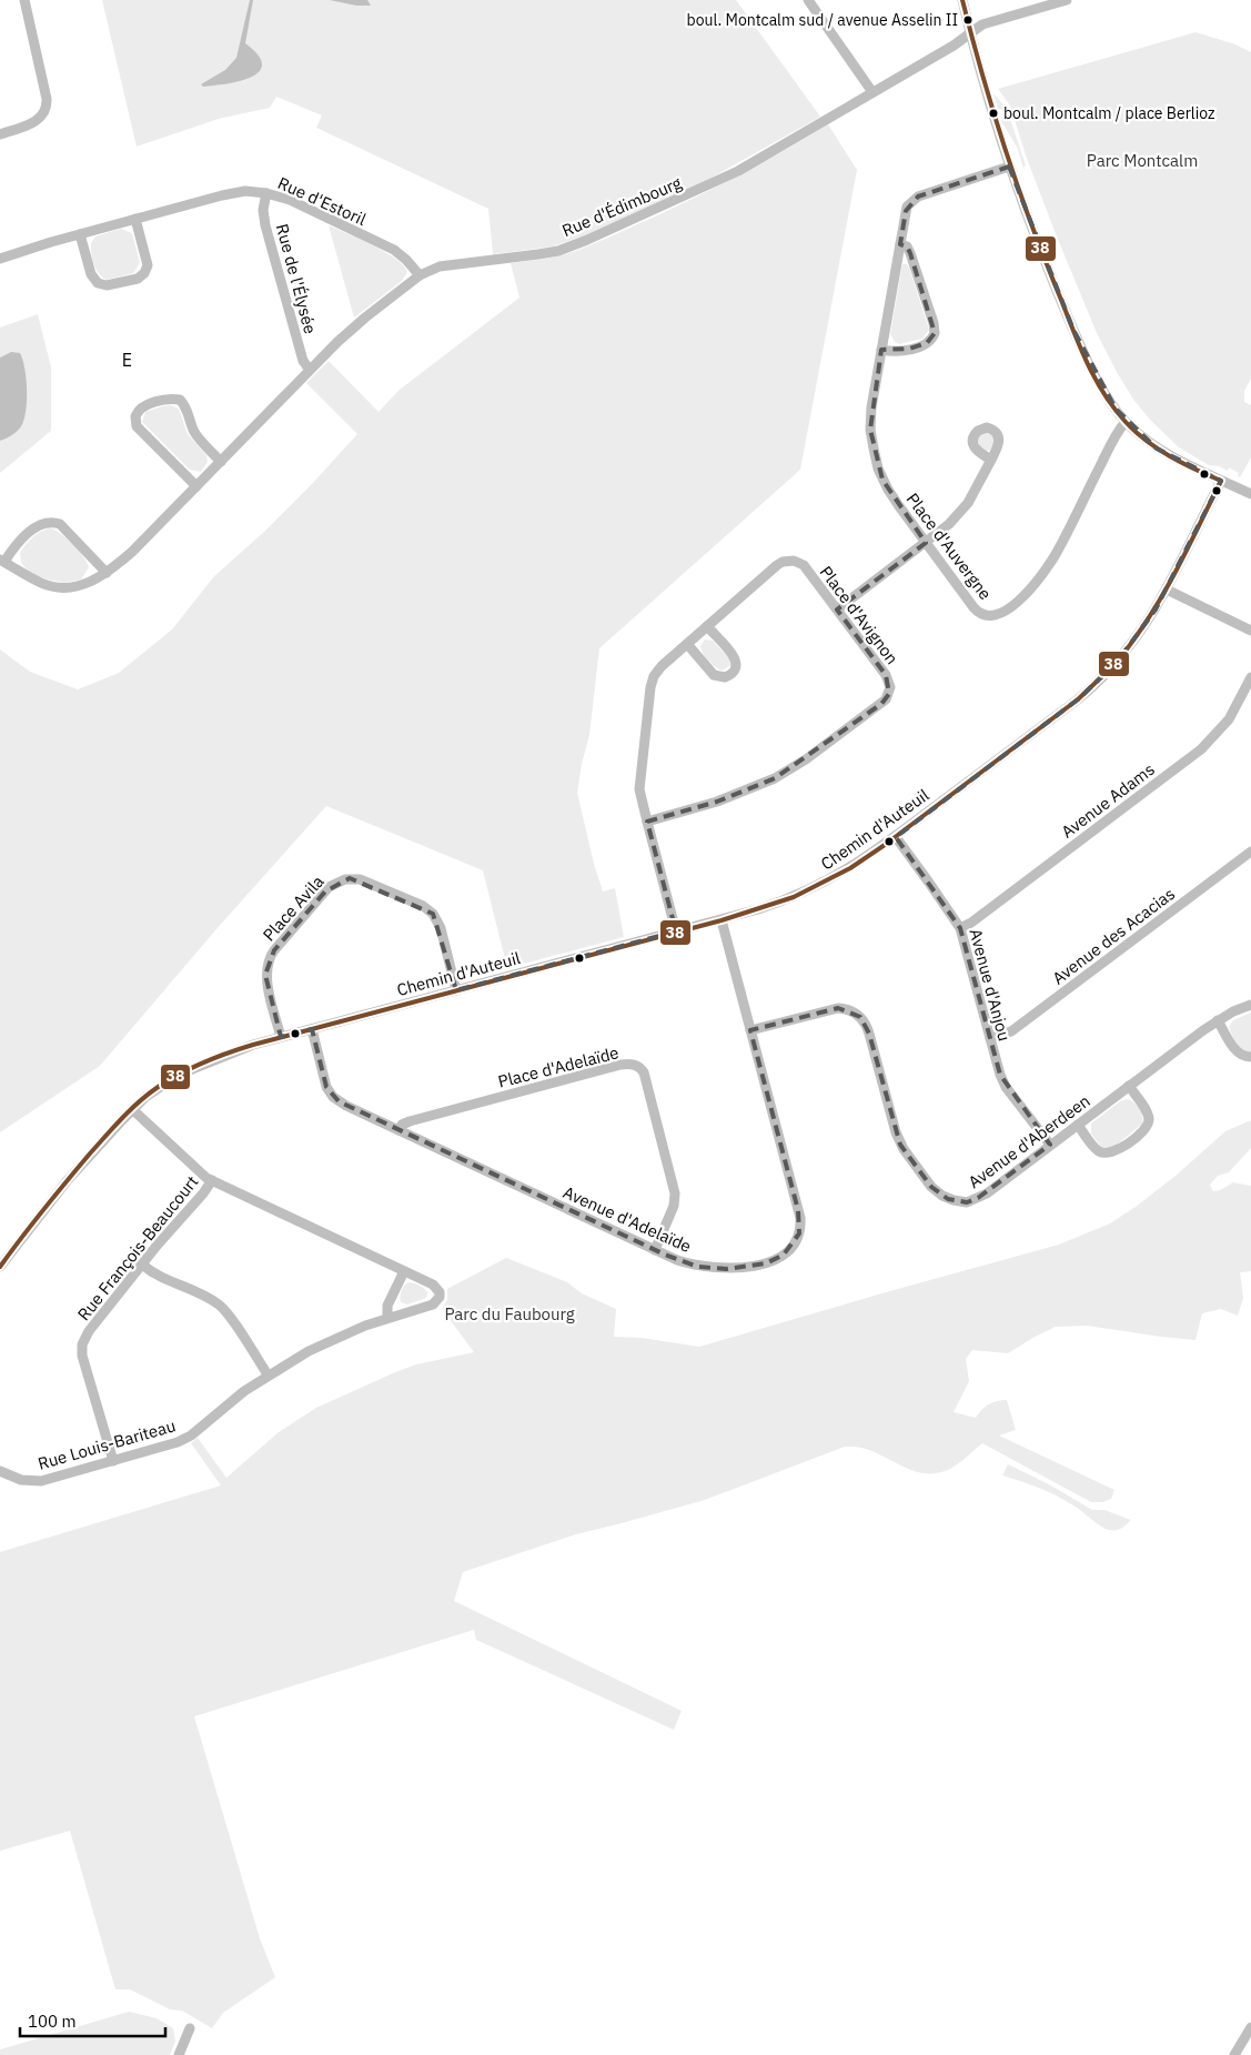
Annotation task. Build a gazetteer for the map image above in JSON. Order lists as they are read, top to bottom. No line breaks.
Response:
{"streets":{"street":["Rue d'Estoril","Rue d'Édimbourg","Rue de l'Élysée","Place d'Auvergne","Place d'Avignon","Avenue Adams","Chemin d'Auteuil","Place Avila","Avenue des Acacias","Avenue d'Anjou","Place d'Adelaïde","Avenue d'Aberdeen","Avenue d'Adelaïde","Rue François-Beaucourt","Rue Louis-Bariteau"]},"crossings":[["Rue d'Estoril","Rue d'Édimbourg"],["Rue d'Estoril","Rue de l'Élysée"],["Rue d'Édimbourg","Rue de l'Élysée"],["Place d'Avignon","Chemin d'Auteuil"],["Avenue Adams","Avenue d'Anjou"],["Chemin d'Auteuil","Place Avila"],["Chemin d'Auteuil","Avenue d'Anjou"],["Chemin d'Auteuil","Avenue d'Adelaïde"],["Chemin d'Auteuil","Rue Louis-Bariteau"],["Avenue des Acacias","Avenue d'Anjou"],["Avenue d'Anjou","Avenue d'Aberdeen"],["Place d'Adelaïde","Avenue d'Adelaïde"],["Avenue d'Aberdeen","Avenue d'Adelaïde"],["Rue François-Beaucourt","Rue Louis-Bariteau"]],"districts":["E"],"parks":["Parc Montcalm","Parc du Faubourg"],"places":["boul. Montcalm sud / avenue Asselin II","boul. Montcalm / place Berlioz"],"lines":["transit line 38"],"scale_bar":"100 m"}
